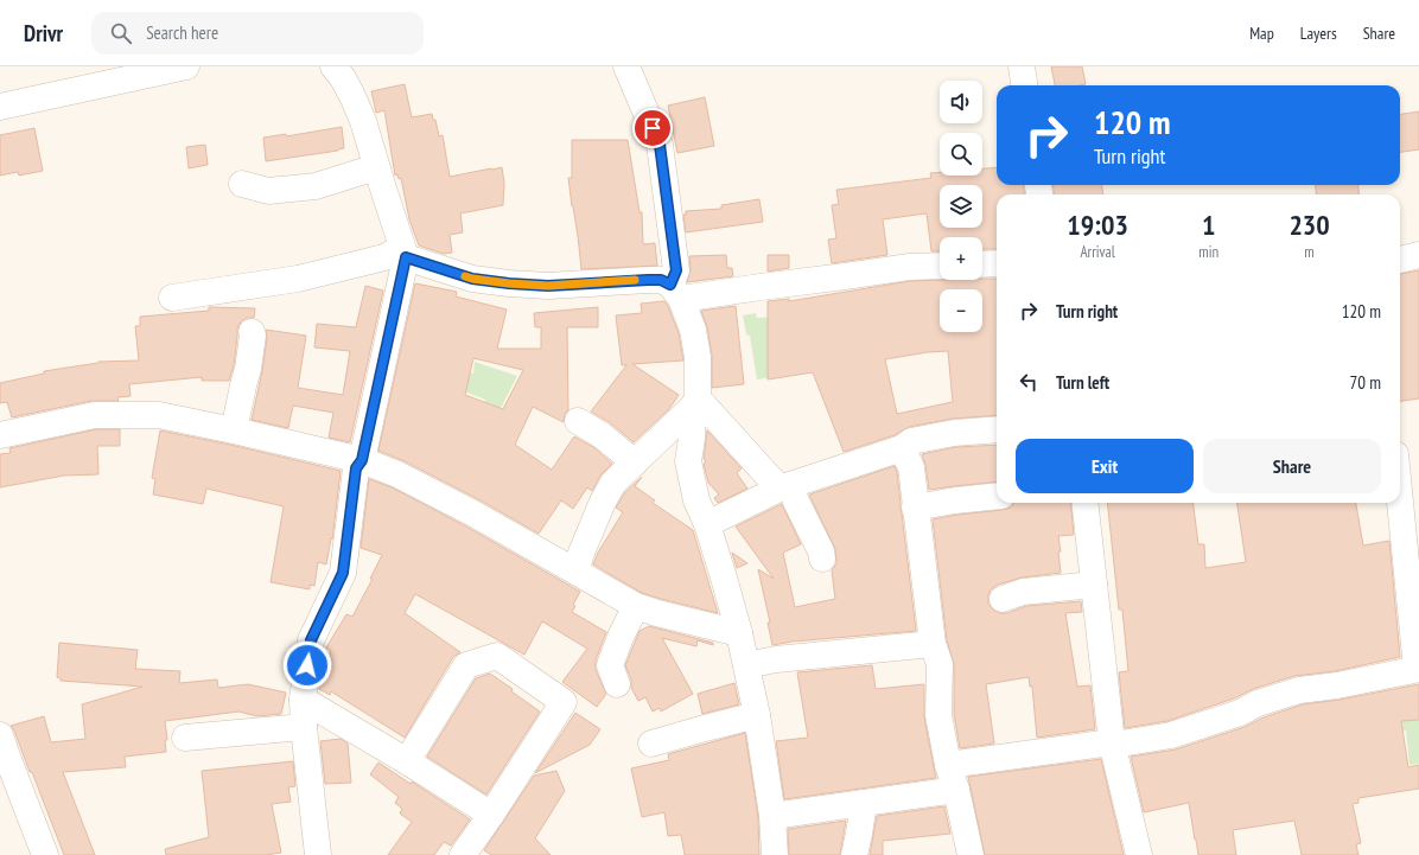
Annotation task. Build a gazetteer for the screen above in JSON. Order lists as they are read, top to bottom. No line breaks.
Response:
{"page":{"header":"Drivr","search":"Search here","nav":["Map","Layers","Share"],"map_buttons":["+","−"],"turn":["120 m","Turn right"],"eta":["19:03","Arrival","1","min","230","m"],"list":[{"name":"Turn right","value":"120 m"},{"name":"Turn left","value":"70 m"}],"buttons":["Exit","Share"]}}
